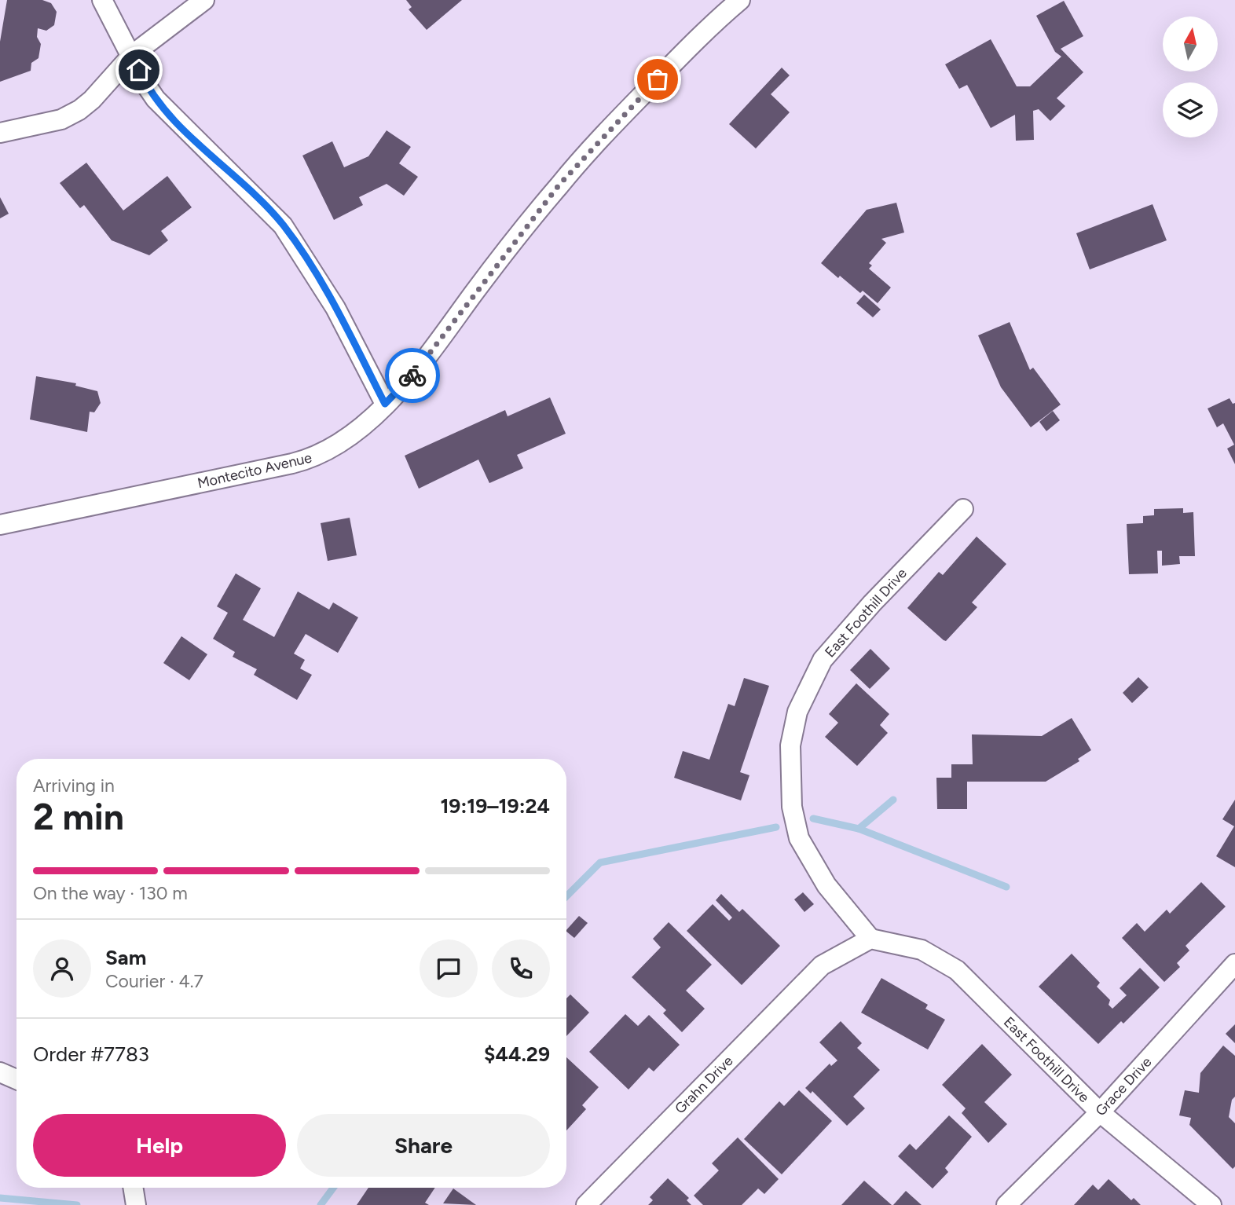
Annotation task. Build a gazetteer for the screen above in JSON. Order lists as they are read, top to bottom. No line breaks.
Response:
{"streets":{"street":["Montecito Avenue","East Foothill Drive","Grahn Drive","Grace Drive"]},"crossings":[["East Foothill Drive","Grahn Drive"],["East Foothill Drive","Grace Drive"]],"north":"top","page":{"heading":["2 min","Arriving in","19:19–19:24"],"panel":["Sam","Courier · 4.7","Order #7783","$44.29"],"bar":"On the way · 130 m","buttons":["Help","Share"]}}
